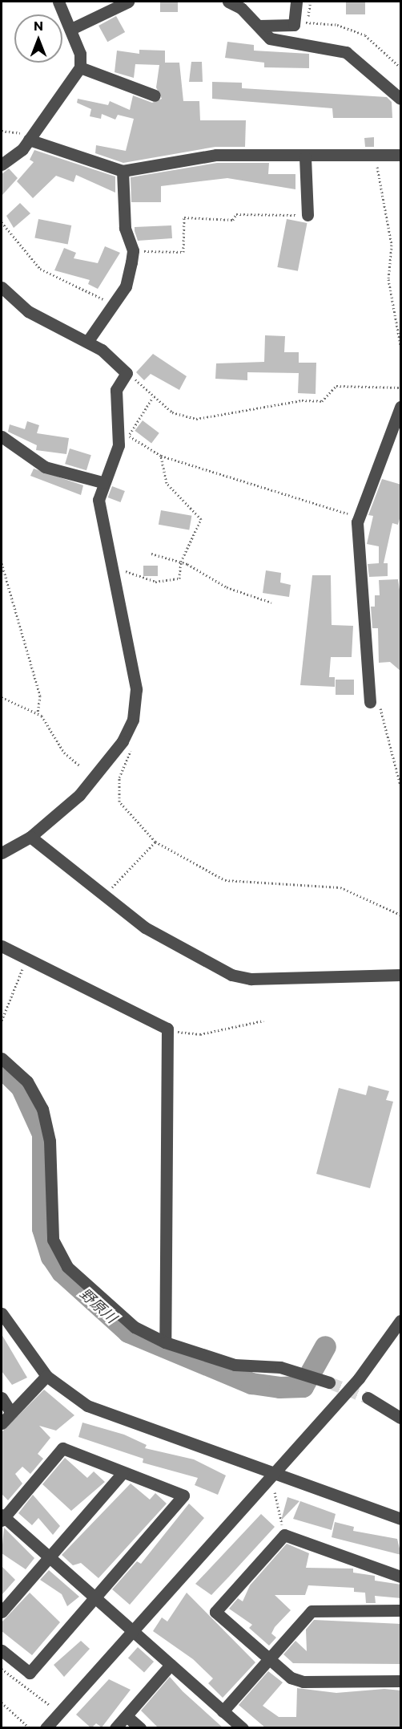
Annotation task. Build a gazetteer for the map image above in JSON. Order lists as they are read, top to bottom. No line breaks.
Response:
{"water":["野原川"],"north":"top"}
